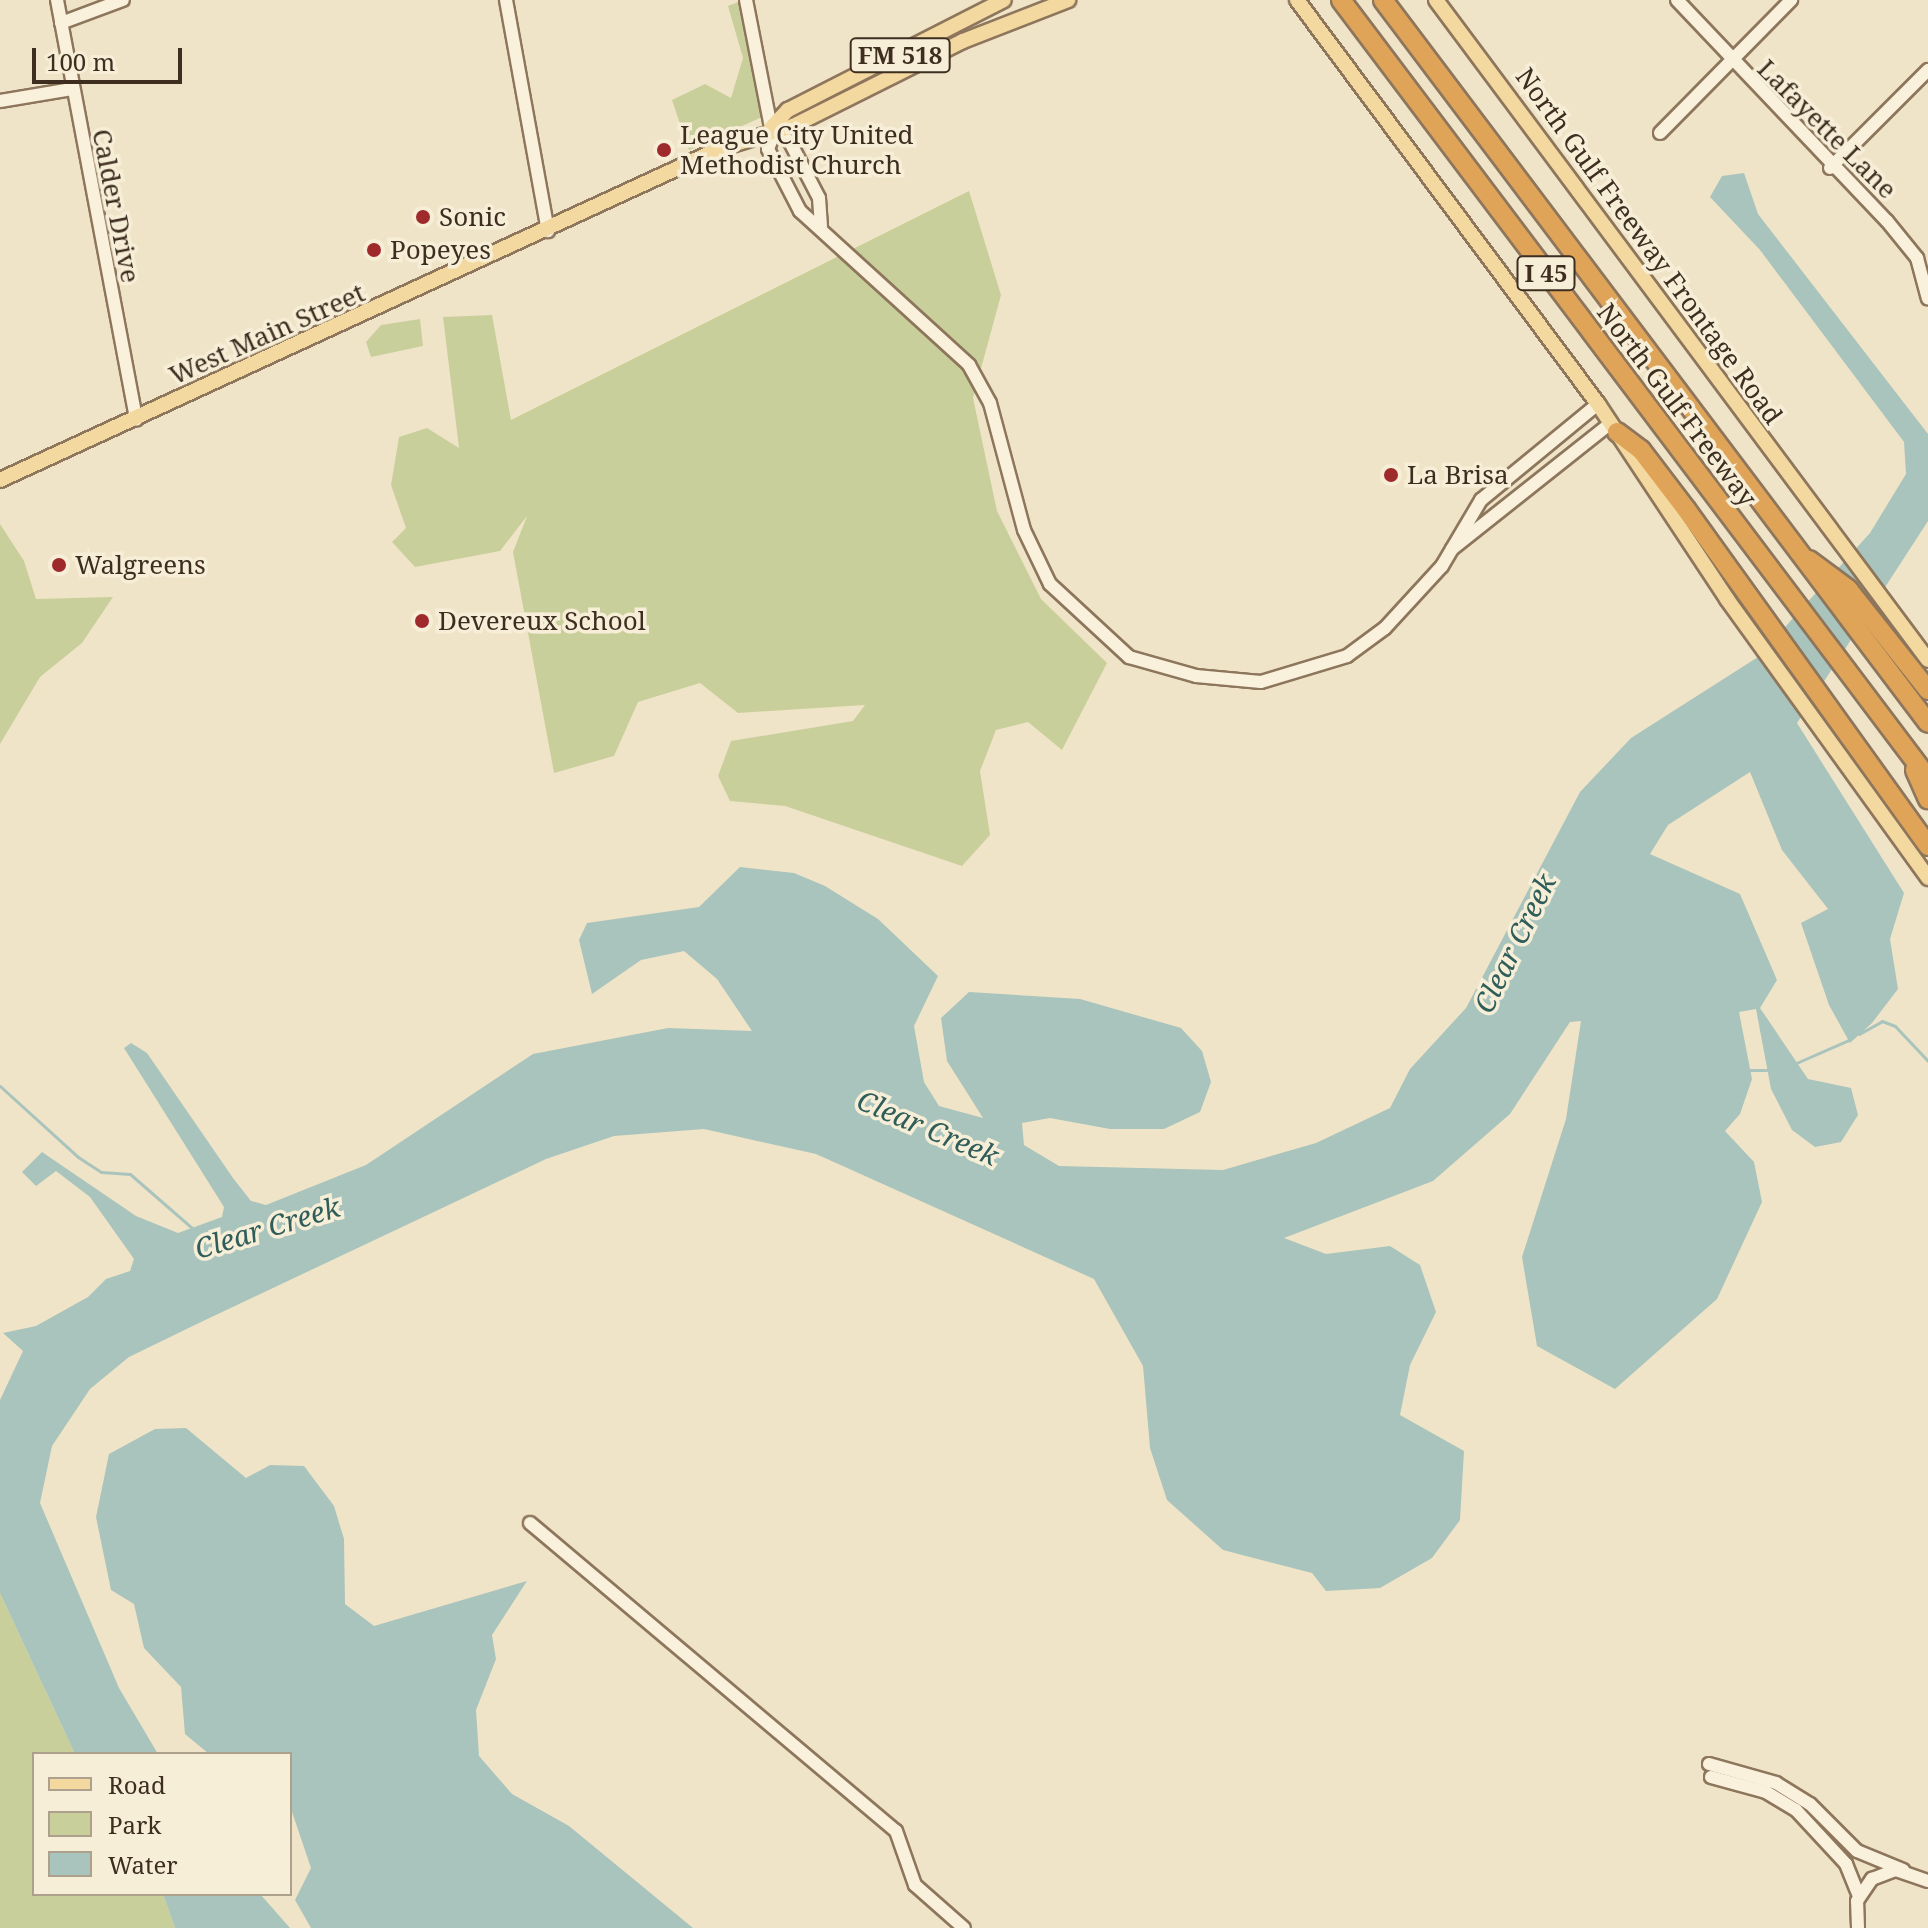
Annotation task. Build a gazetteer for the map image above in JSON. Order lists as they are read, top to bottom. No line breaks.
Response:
{"streets":{"highway":["I 45","North Gulf Freeway"],"main road":["FM 518","North Gulf Freeway Frontage Road","West Main Street"],"street":["Lafayette Lane","Calder Drive"]},"crossings":[["Calder Drive","West Main Street"],["I 45","North Gulf Freeway"]],"water":["Clear Creek"],"places":["League City United Methodist Church","Sonic","Popeyes","La Brisa","Walgreens","Devereux School"],"legend":["Road","Park","Water"],"scale_bar":"100 m"}
